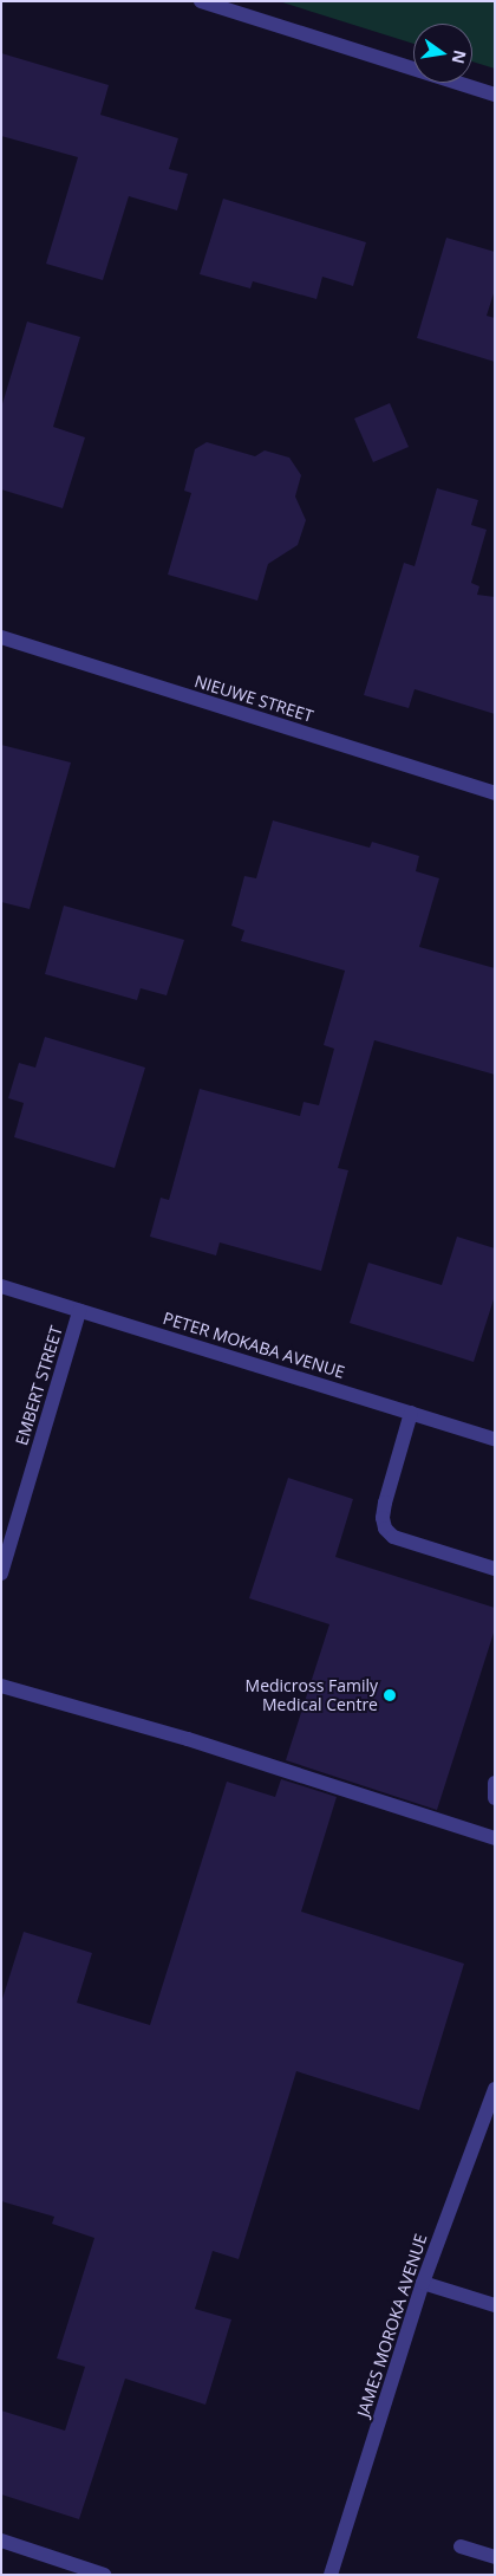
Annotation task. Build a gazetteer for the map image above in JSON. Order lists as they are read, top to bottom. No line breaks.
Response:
{"streets":{"street":["NIEUWE STREET","PETER MOKABA AVENUE","EMBERT STREET","JAMES MOROKA AVENUE"]},"crossings":[["PETER MOKABA AVENUE","EMBERT STREET"]],"places":["Medicross Family Medical Centre"],"north":"right"}
